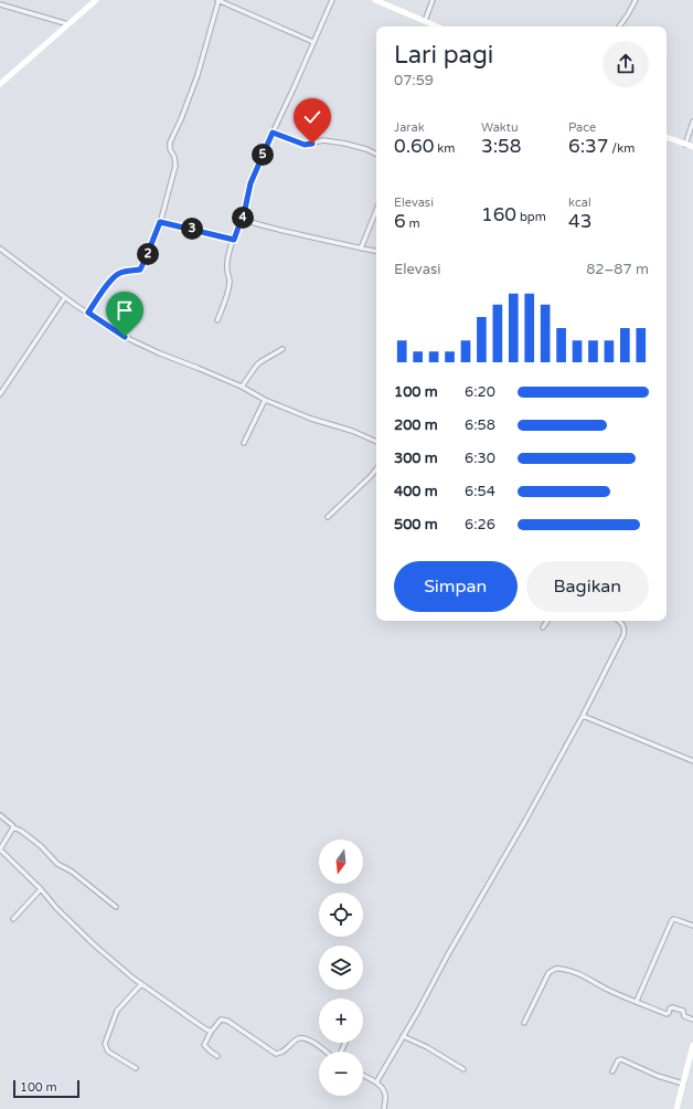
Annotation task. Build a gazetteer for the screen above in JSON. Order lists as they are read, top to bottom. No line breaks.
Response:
{"scale_bar":"100 m","north":"bottom","page":{"heading":["Lari pagi","07:59"],"stats":[["Jarak","0.60 km"],["Waktu","3:58"],["Pace","6:37 /km"],["Elevasi","6 m"],["160 bpm"],["kcal","43"]],"pins":["5","4","3","2"],"chart":["Elevasi","82–87 m"],"list":[{"name":"100 m","note":"6:20"},{"name":"200 m","note":"6:58"},{"name":"300 m","note":"6:30"},{"name":"400 m","note":"6:54"},{"name":"500 m","note":"6:26"}],"buttons":["Simpan","Bagikan"],"map_buttons":["+","−"],"scale":"100 m"}}
